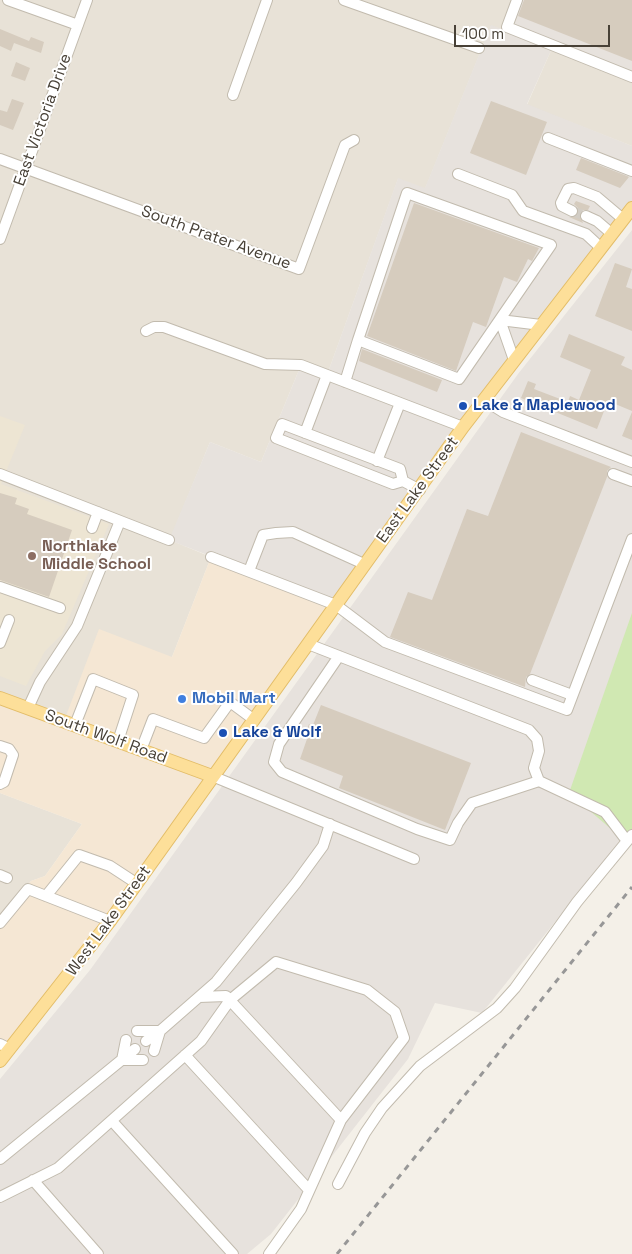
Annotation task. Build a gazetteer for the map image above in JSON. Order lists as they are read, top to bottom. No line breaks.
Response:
{"streets":{"main road":["East Lake Street","South Wolf Road","West Lake Street"],"street":["East Victoria Drive","South Prater Avenue"]},"crossings":[["East Victoria Drive","South Prater Avenue"],["East Lake Street","South Wolf Road"],["East Lake Street","West Lake Street"],["South Wolf Road","West Lake Street"]],"places":["Lake & Maplewood","Northlake Middle School","Mobil Mart","Lake & Wolf"],"scale_bar":"100 m"}
